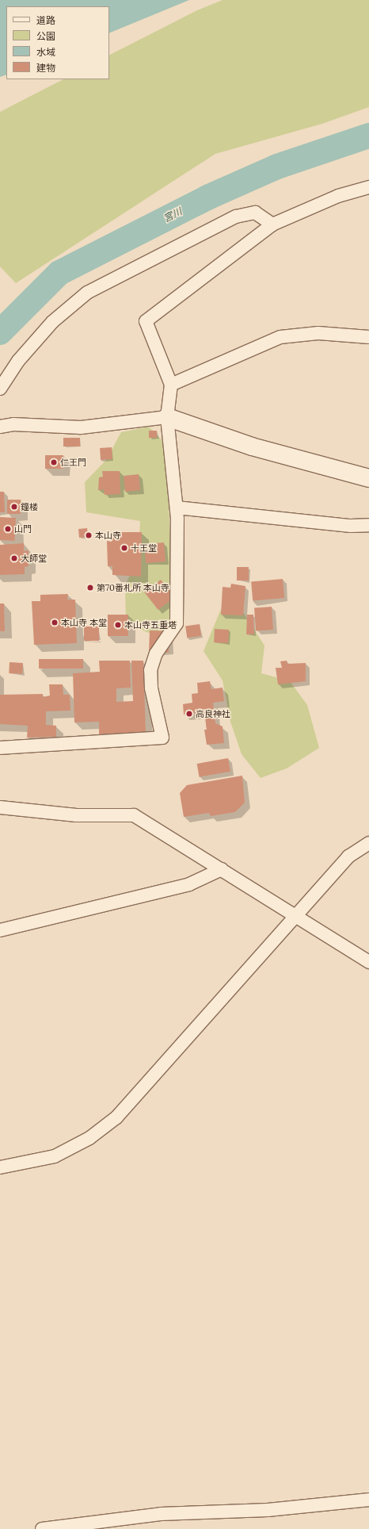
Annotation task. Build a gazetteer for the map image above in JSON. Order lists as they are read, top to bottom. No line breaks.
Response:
{"water":["宮川"],"places":["仁王門","鐘楼","山門","本山寺","十王堂","大師堂","第70番札所 本山寺","本山寺 本堂","本山寺五重塔","高良神社"],"legend":["道路","公園","水域","建物"]}
